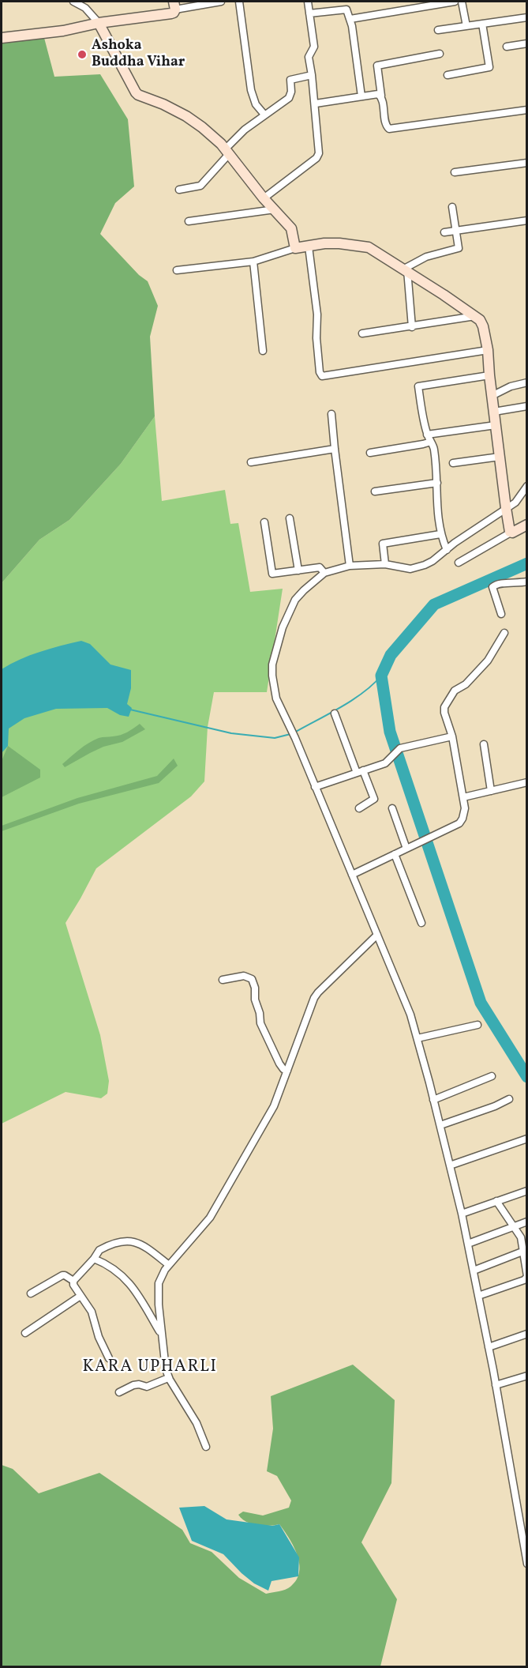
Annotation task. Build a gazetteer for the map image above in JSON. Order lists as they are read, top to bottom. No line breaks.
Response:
{"districts":["KARA UPHARLI"],"places":["Ashoka Buddha Vihar"]}
